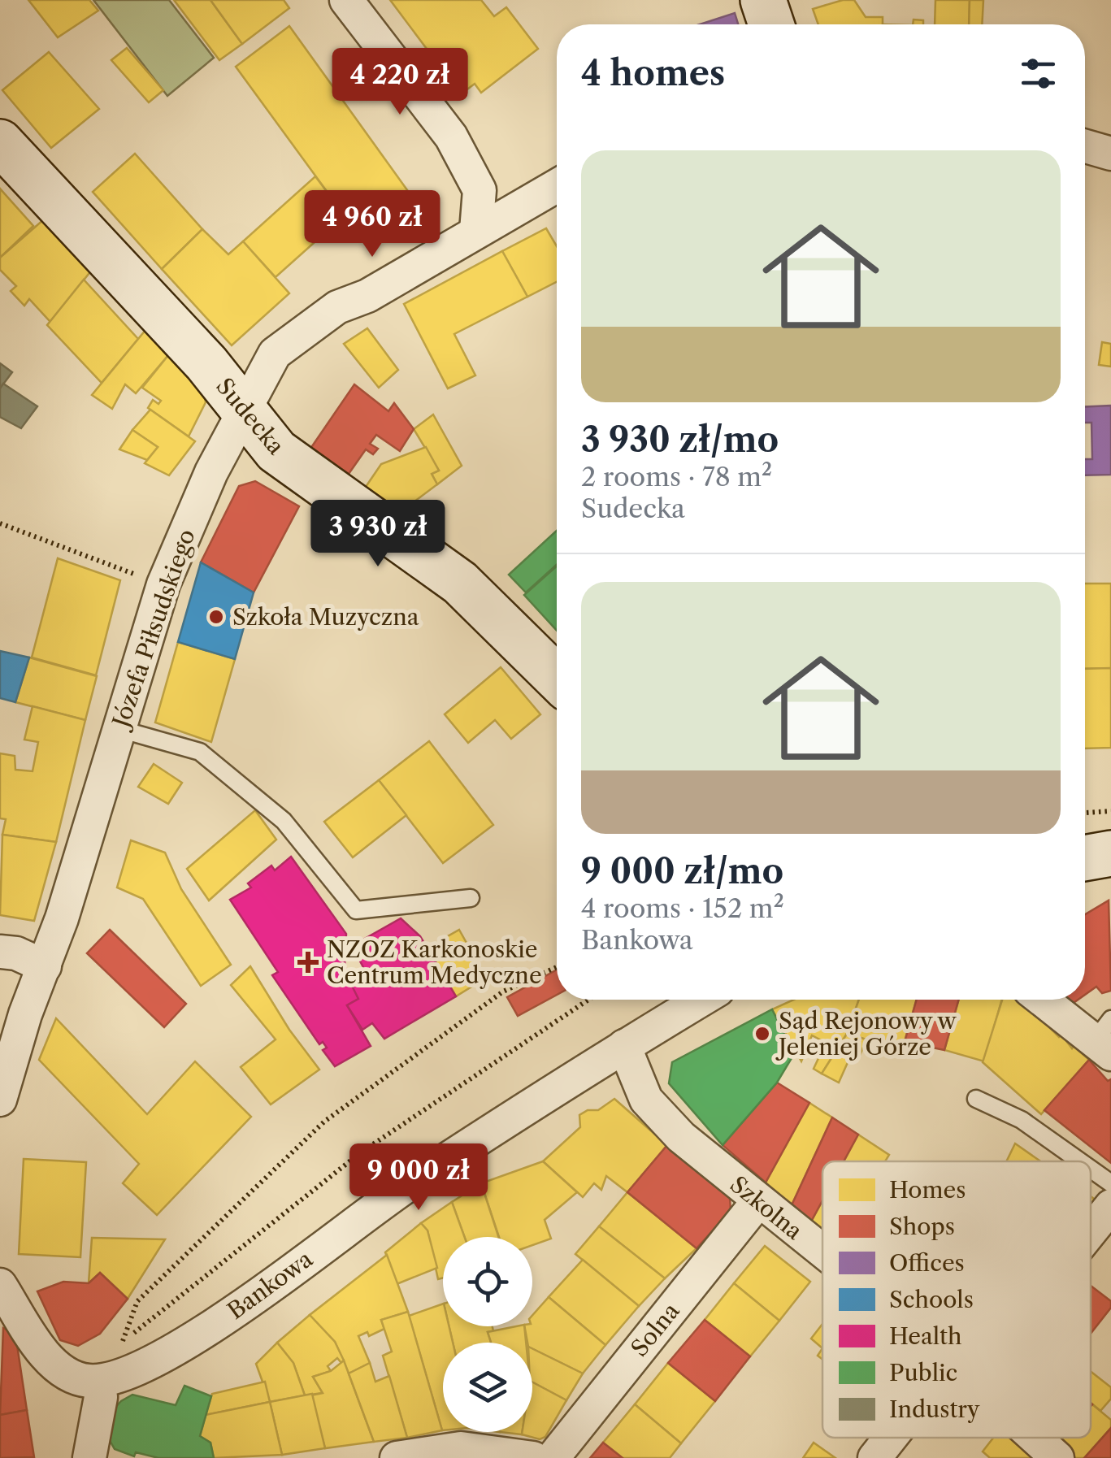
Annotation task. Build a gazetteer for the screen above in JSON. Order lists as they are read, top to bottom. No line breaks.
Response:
{"streets":{"street":["Sudecka","Józefa Piłsudskiego","Szkolna","Bankowa","Solna"]},"crossings":[["Sudecka","Józefa Piłsudskiego"],["Szkolna","Bankowa"],["Szkolna","Solna"]],"places":{"other":["Szkoła Muzyczna","Sąd Rejonowy w Jeleniej Górze"],"health":["NZOZ Karkonoskie Centrum Medyczne"]},"legend":["Homes","Shops","Offices","Schools","Health","Public","Industry"],"page":{"heading":"4 homes","price":["4 220 zł","4 960 zł","3 930 zł","9 000 zł"],"list":[{"name":"3 930 zł/mo","note":"2 rooms · 78 m² · Sudecka"},{"name":"9 000 zł/mo","note":"4 rooms · 152 m² · Bankowa"}]}}
